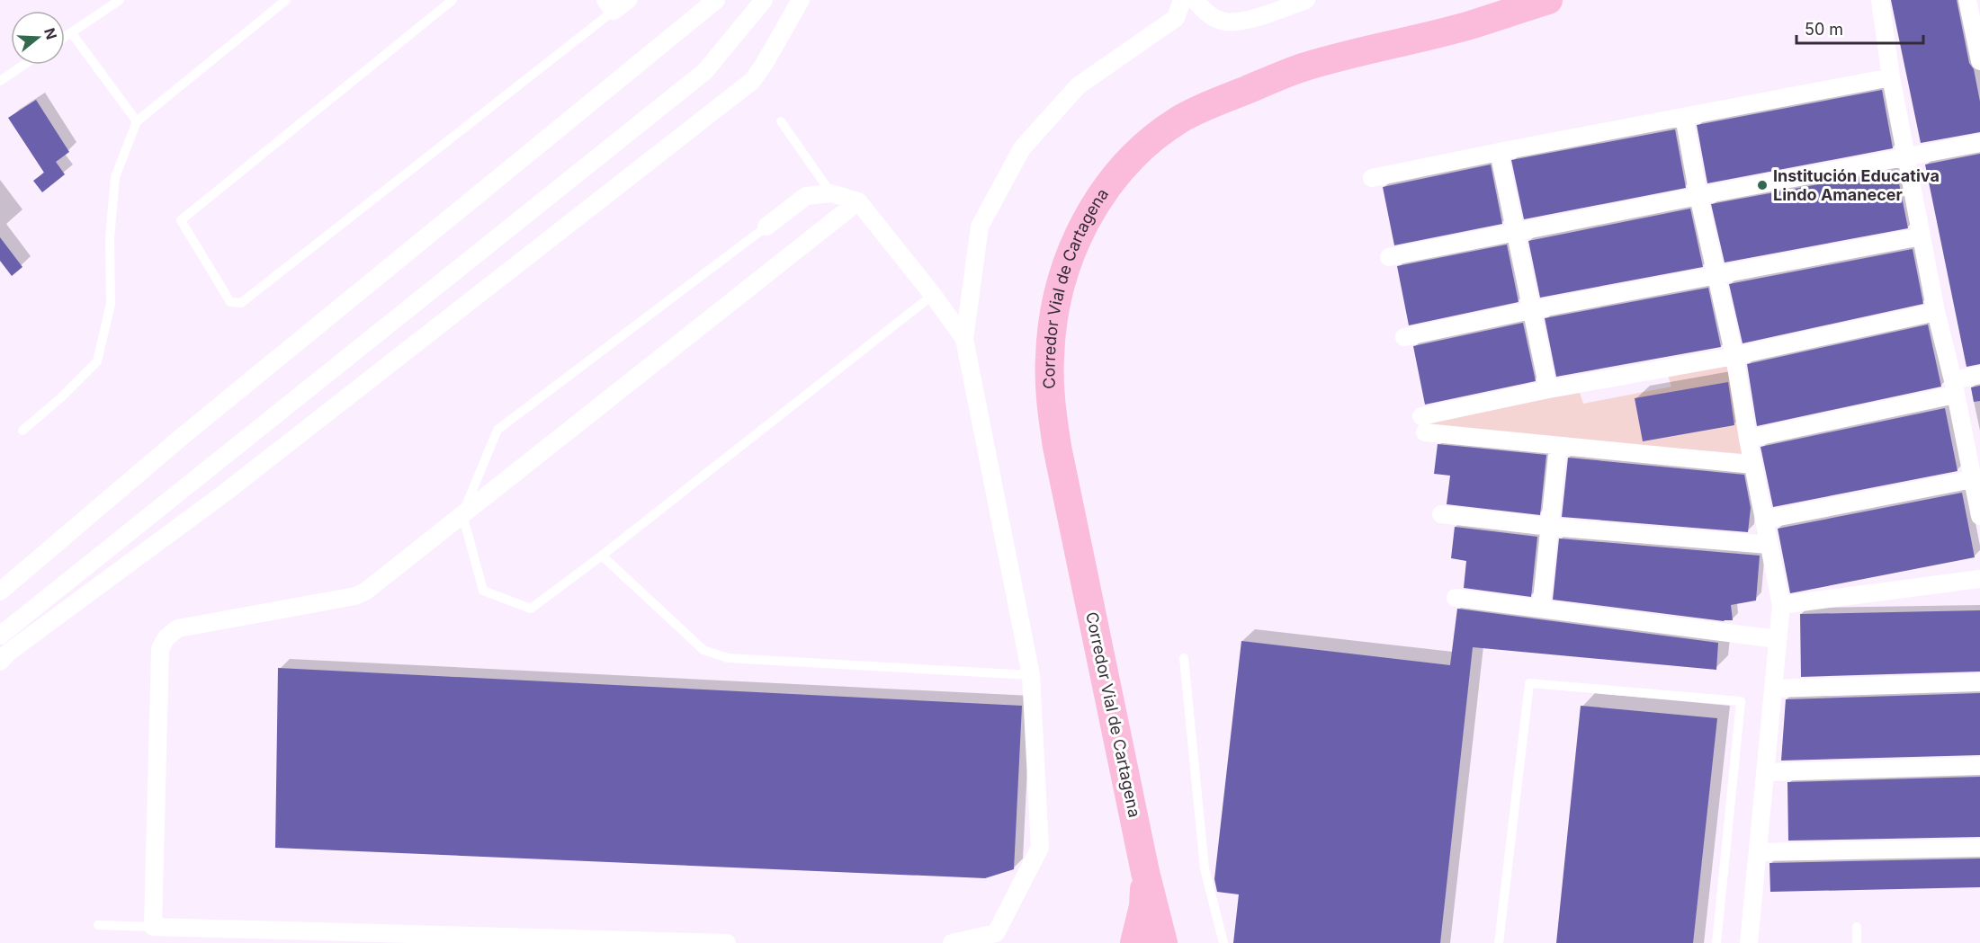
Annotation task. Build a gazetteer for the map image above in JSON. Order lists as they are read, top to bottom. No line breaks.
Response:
{"streets":{"main road":["Corredor Vial de Cartagena"]},"places":["Institución Educativa Lindo Amanecer"],"scale_bar":"50 m","north":"right"}
